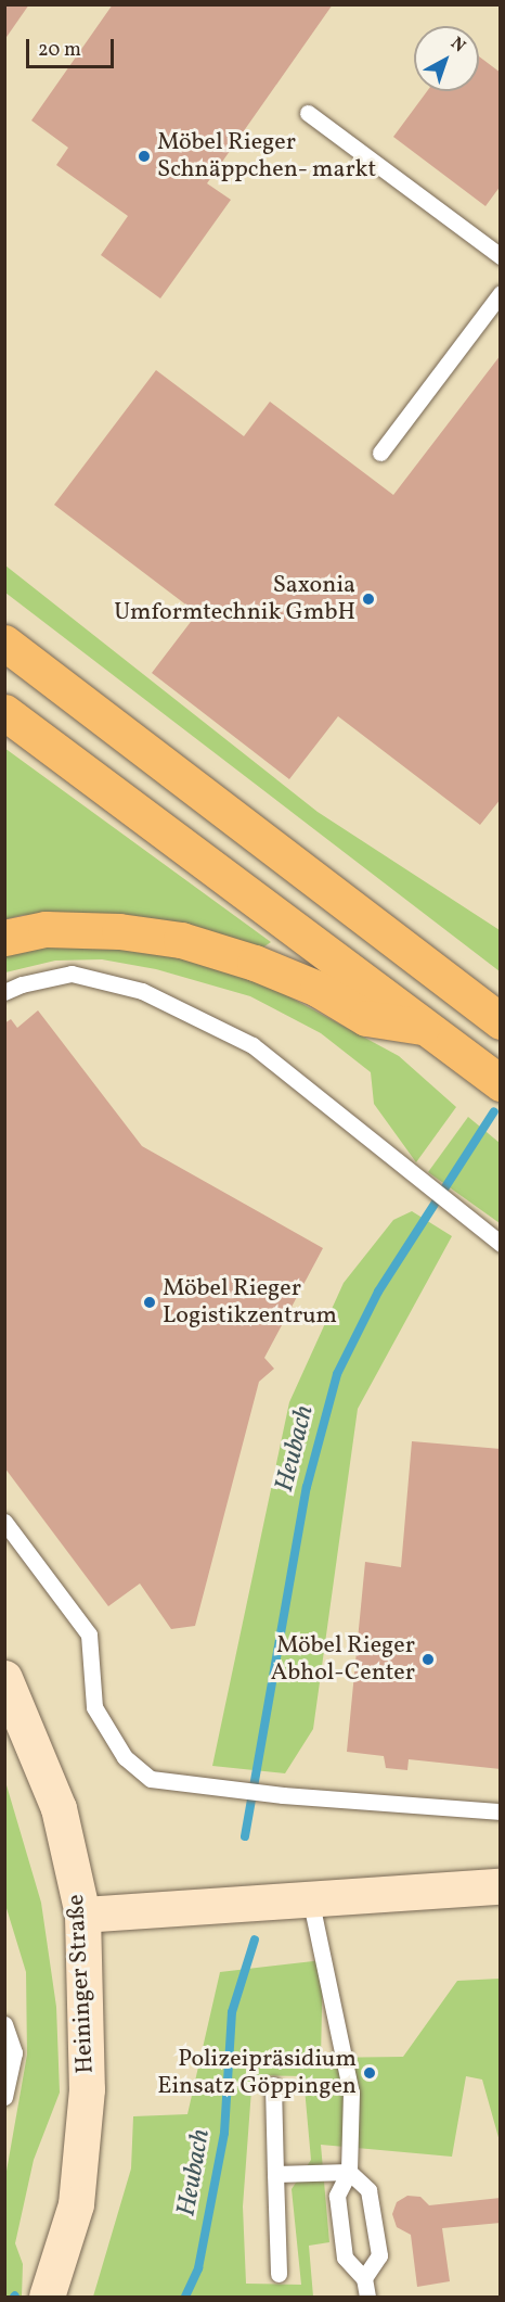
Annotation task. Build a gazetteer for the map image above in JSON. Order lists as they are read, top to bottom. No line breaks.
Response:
{"streets":{"main road":["Heininger Straße"]},"water":["Heubach"],"places":["Möbel Rieger Schnäppchen- markt","Saxonia Umformtechnik GmbH","Möbel Rieger Logistikzentrum","Möbel Rieger Abhol-Center","Polizeipräsidium Einsatz Göppingen"],"scale_bar":"20 m","north":"top right"}
